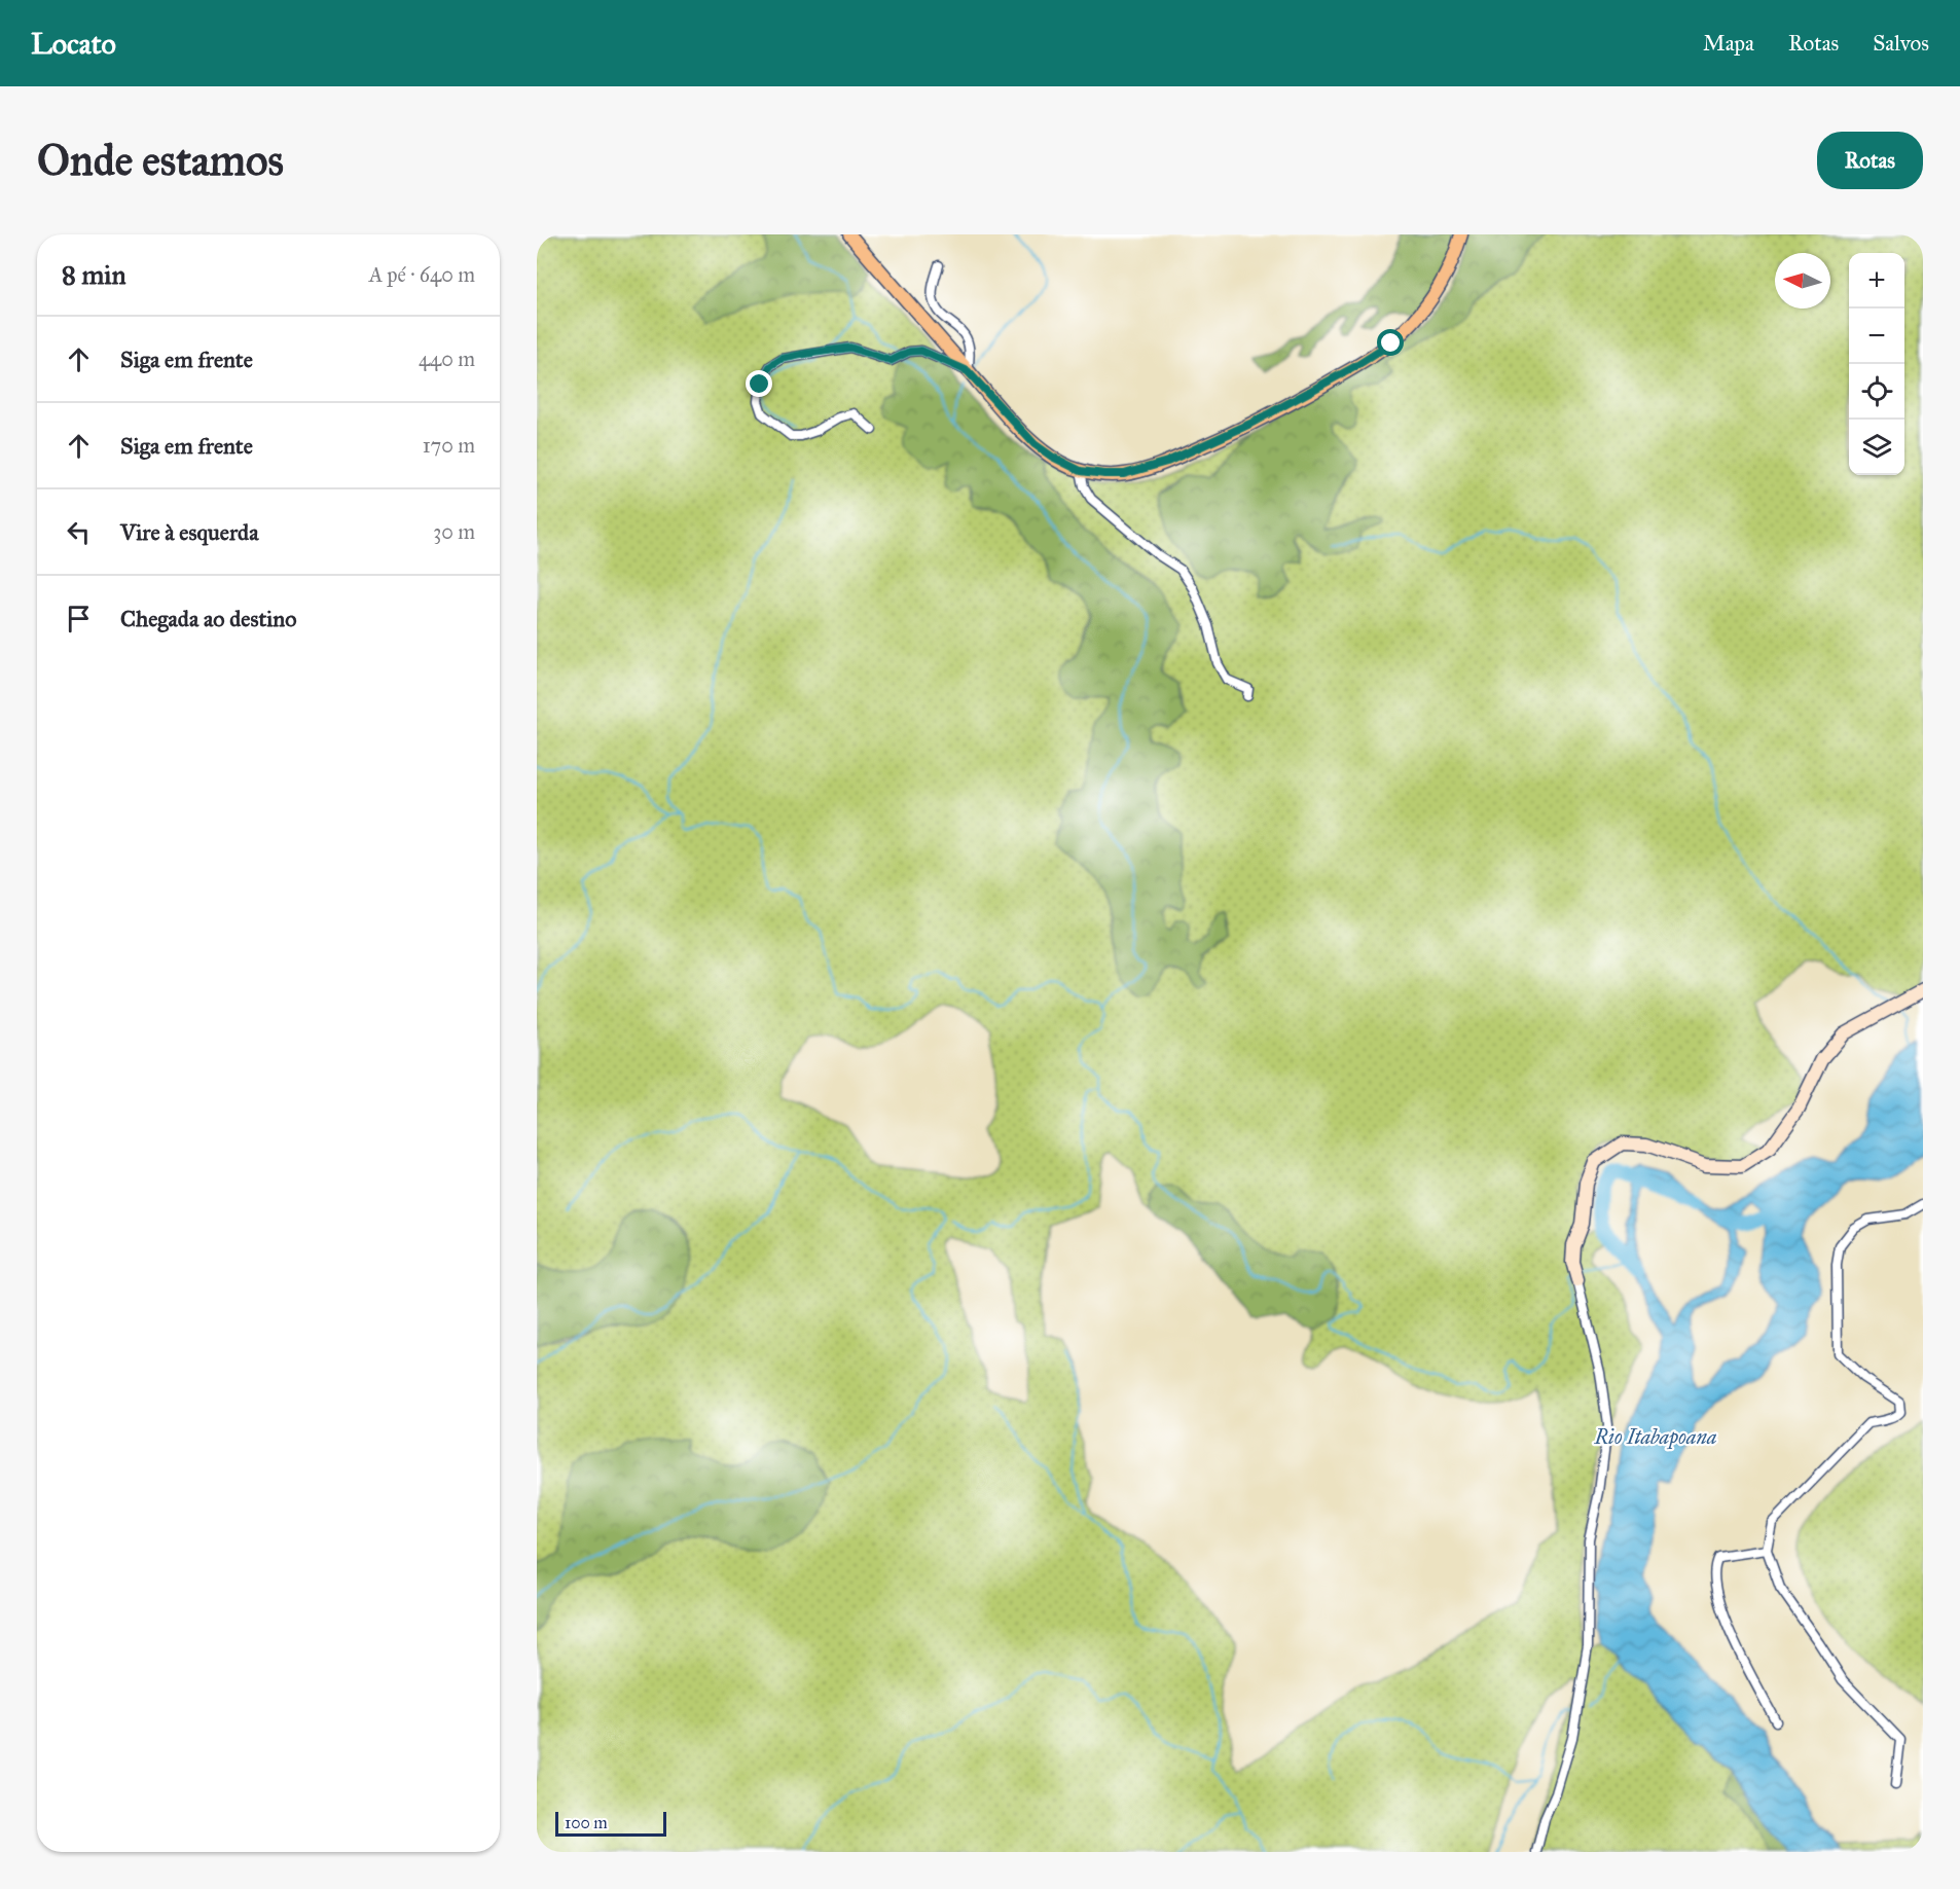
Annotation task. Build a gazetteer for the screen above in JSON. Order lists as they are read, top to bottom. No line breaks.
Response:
{"water":["Rio Itabapoana"],"scale_bar":"100 m","north":"left","page":{"header":"Locato","nav":["Mapa","Rotas","Salvos"],"buttons":"Rotas","title":"Onde estamos","heading":["8 min","A pé · 640 m"],"map_buttons":["+","−"],"list":[["Siga em frente","440 m"],["Siga em frente","170 m"],["Vire à esquerda","30 m"],"Chegada ao destino"],"scale":"100 m"}}
